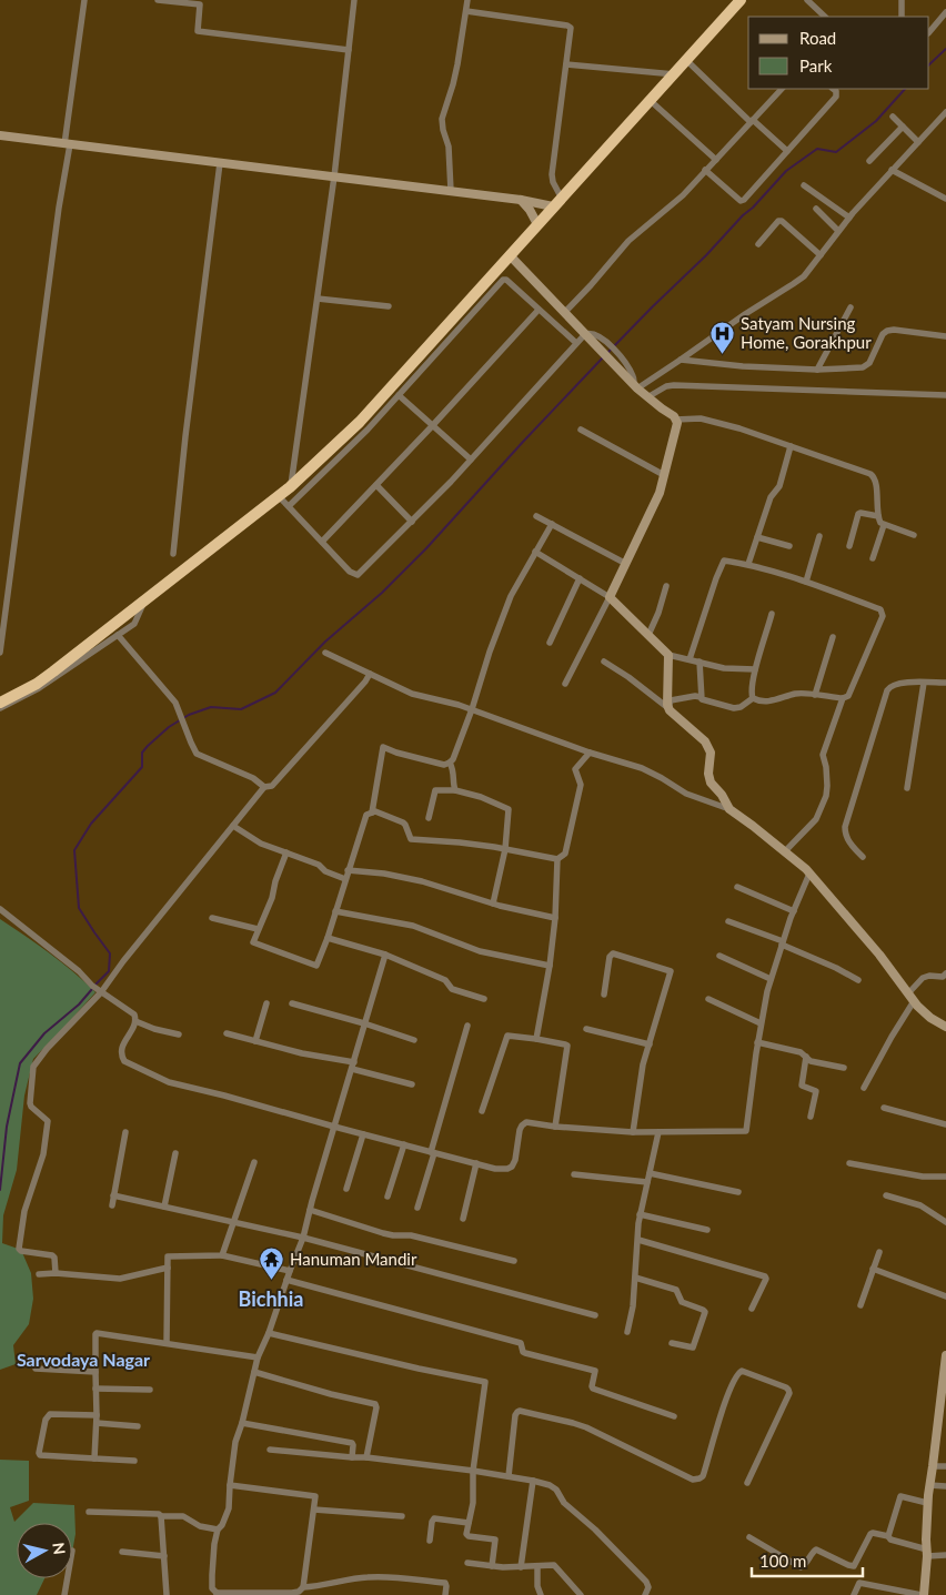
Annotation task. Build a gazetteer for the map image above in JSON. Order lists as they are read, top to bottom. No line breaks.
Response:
{"districts":["Bichhia","Sarvodaya Nagar"],"places":{"hospital":["Satyam Nursing Home, Gorakhpur"],"temple":["Hanuman Mandir"]},"legend":["Road","Park"],"scale_bar":"100 m","north":"right"}
